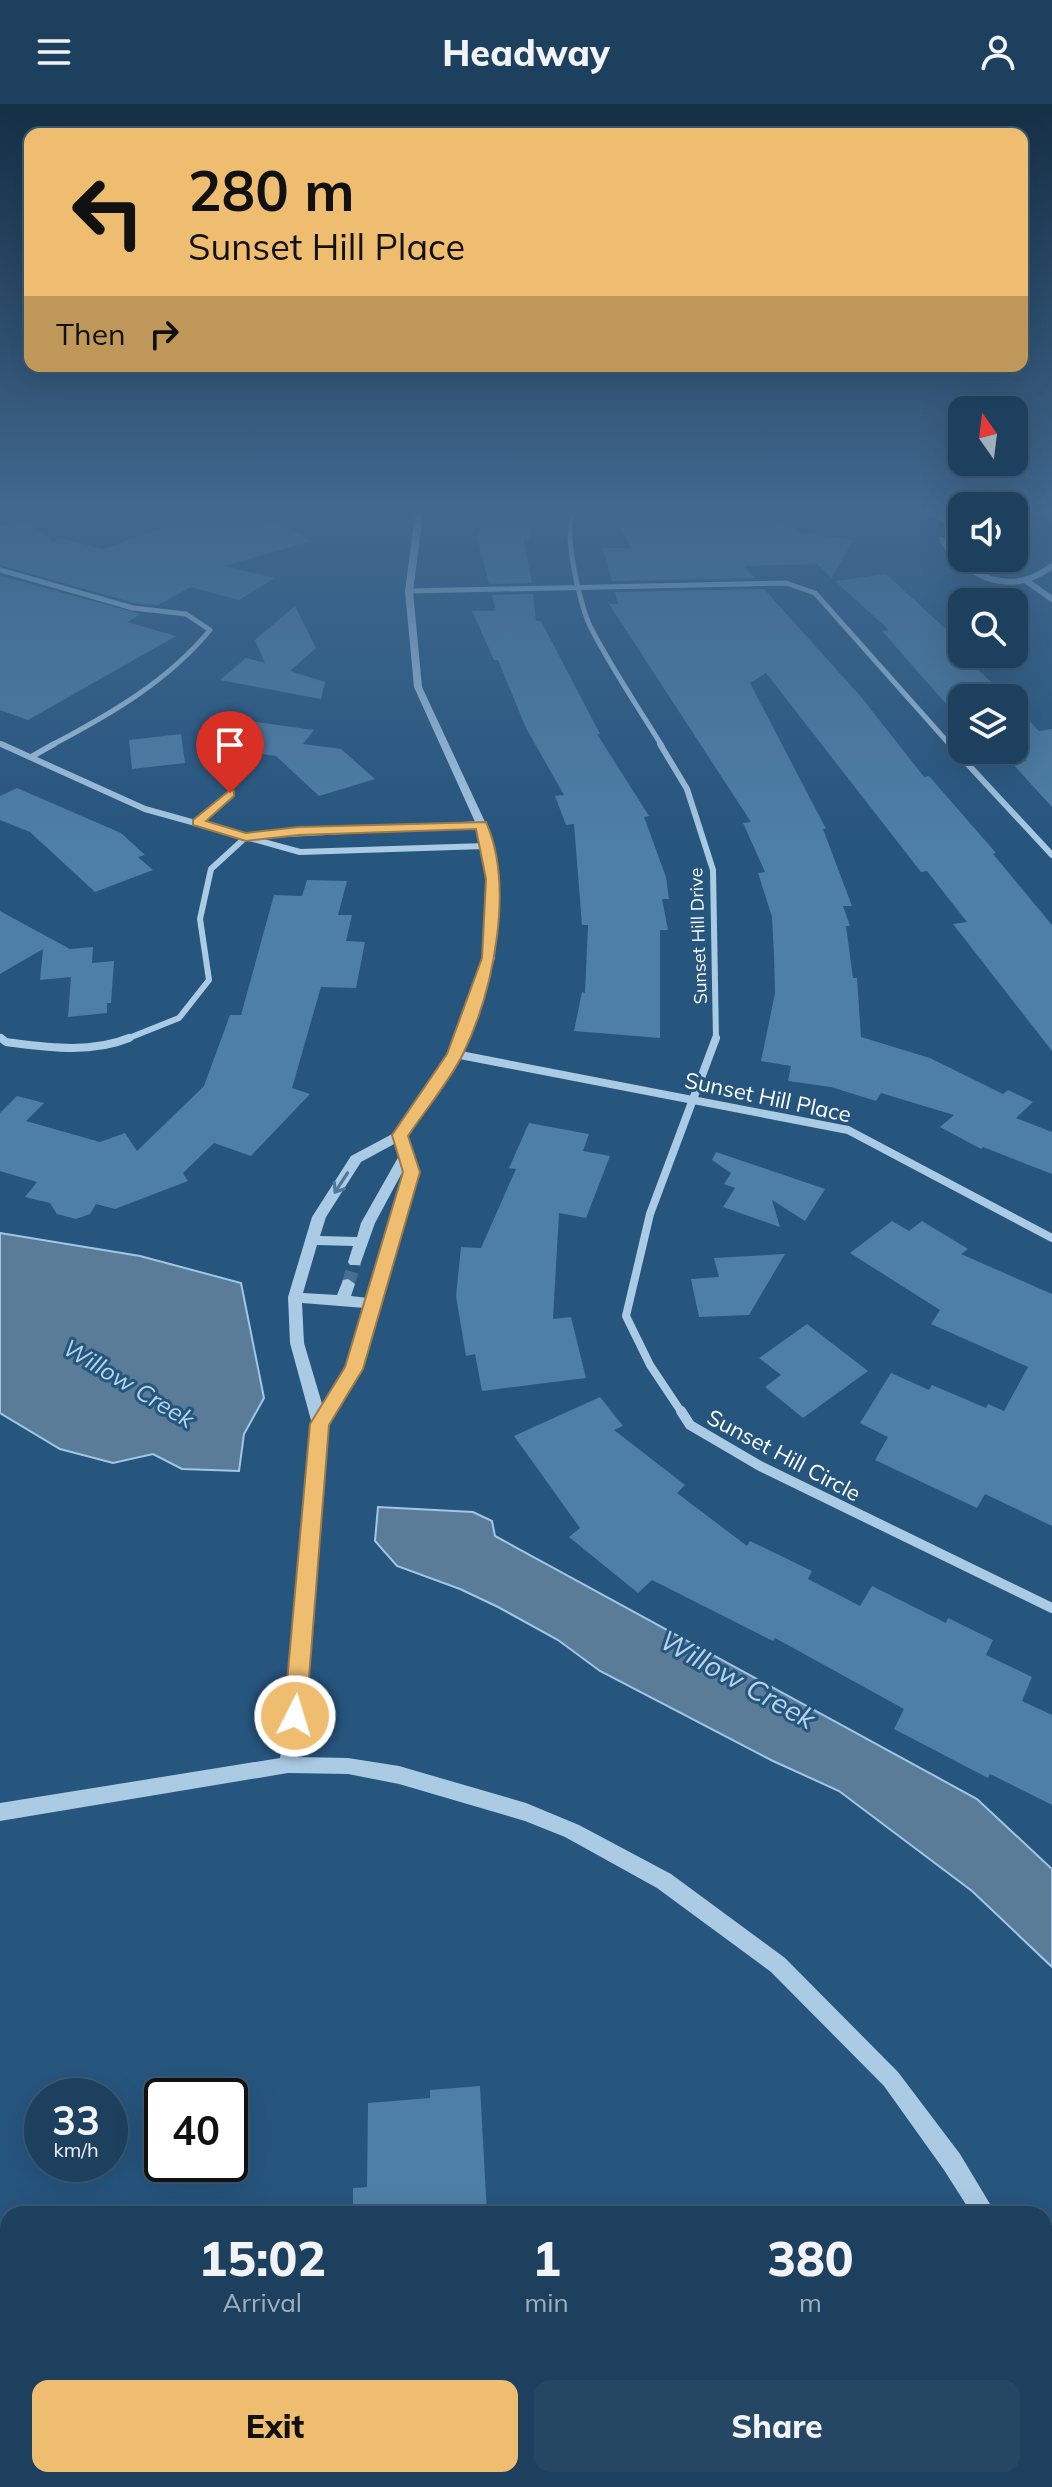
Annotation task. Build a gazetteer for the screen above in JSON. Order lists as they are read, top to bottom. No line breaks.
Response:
{"streets":{"street":["Sunset Hill Drive","Sunset Hill Place","Sunset Hill Circle"]},"crossings":[["Sunset Hill Drive","Sunset Hill Place"],["Sunset Hill Drive","Sunset Hill Circle"],["Sunset Hill Place","Sunset Hill Circle"]],"water":["Willow Creek"],"north":"top","page":{"header":"Headway","turn":["280 m","Sunset Hill Place"],"then":"Then","speed":"33 km/h","limit":"40","eta":["15:02","Arrival","1","min","380","m"],"buttons":["Exit","Share"]}}
